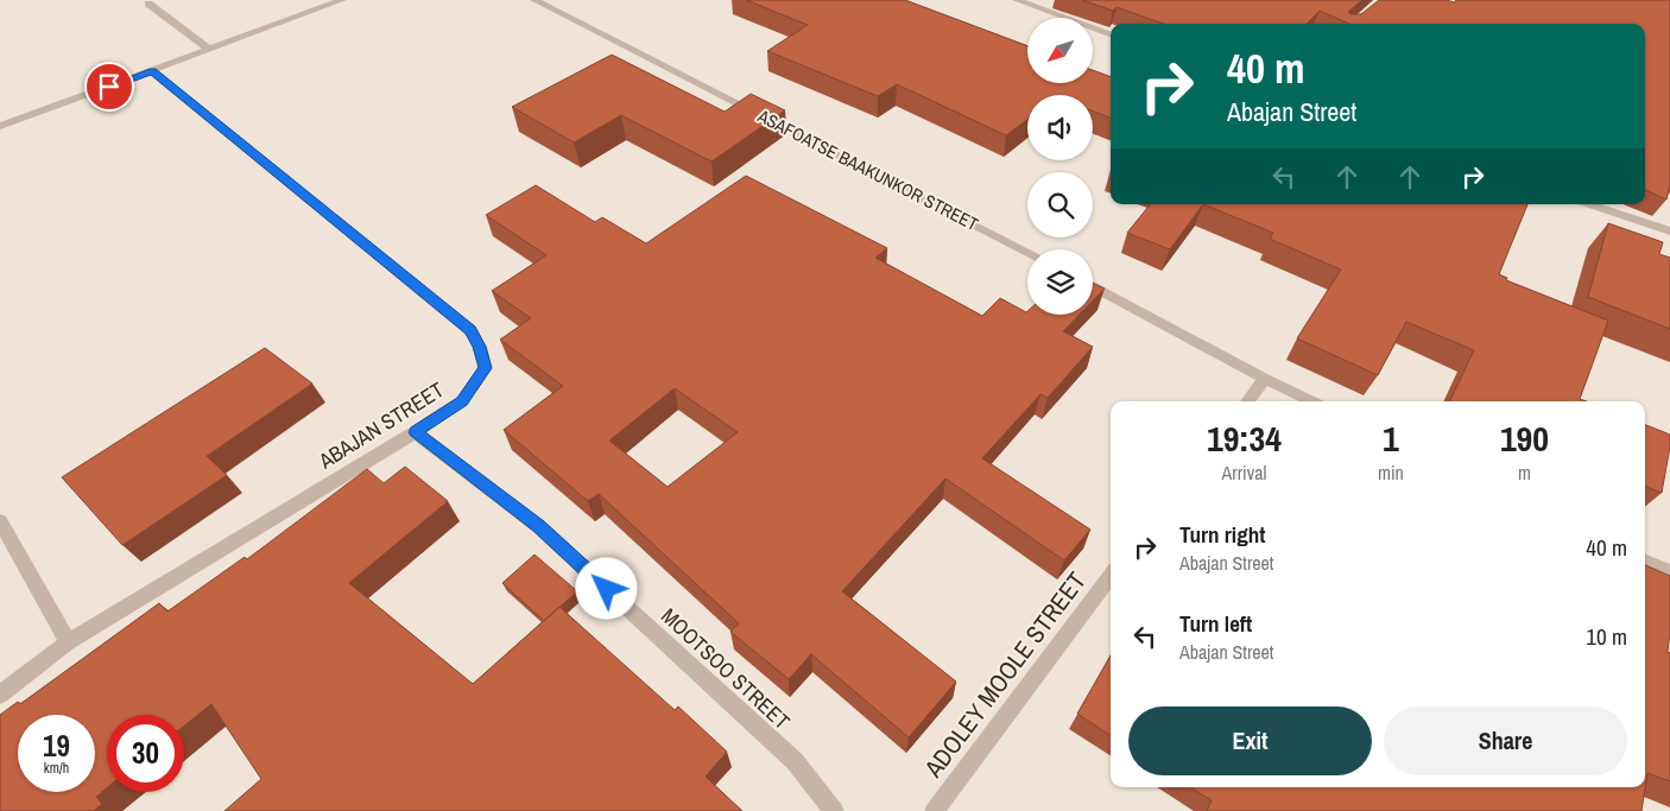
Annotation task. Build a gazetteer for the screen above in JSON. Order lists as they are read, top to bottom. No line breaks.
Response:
{"streets":{"street":["ASAFOATSE BAAKUNKOR STREET","ABAJAN STREET","MOOTSOO STREET","ADOLEY MOOLE STREET"]},"crossings":[["ABAJAN STREET","MOOTSOO STREET"]],"north":"bottom left","page":{"turn":["40 m","Abajan Street"],"eta":["19:34","Arrival","1","min","190","m"],"list":[{"name":"Turn right","note":"Abajan Street","value":"40 m"},{"name":"Turn left","note":"Abajan Street","value":"10 m"}],"buttons":["Exit","Share"],"speed":"19 km/h","limit":"30"}}
